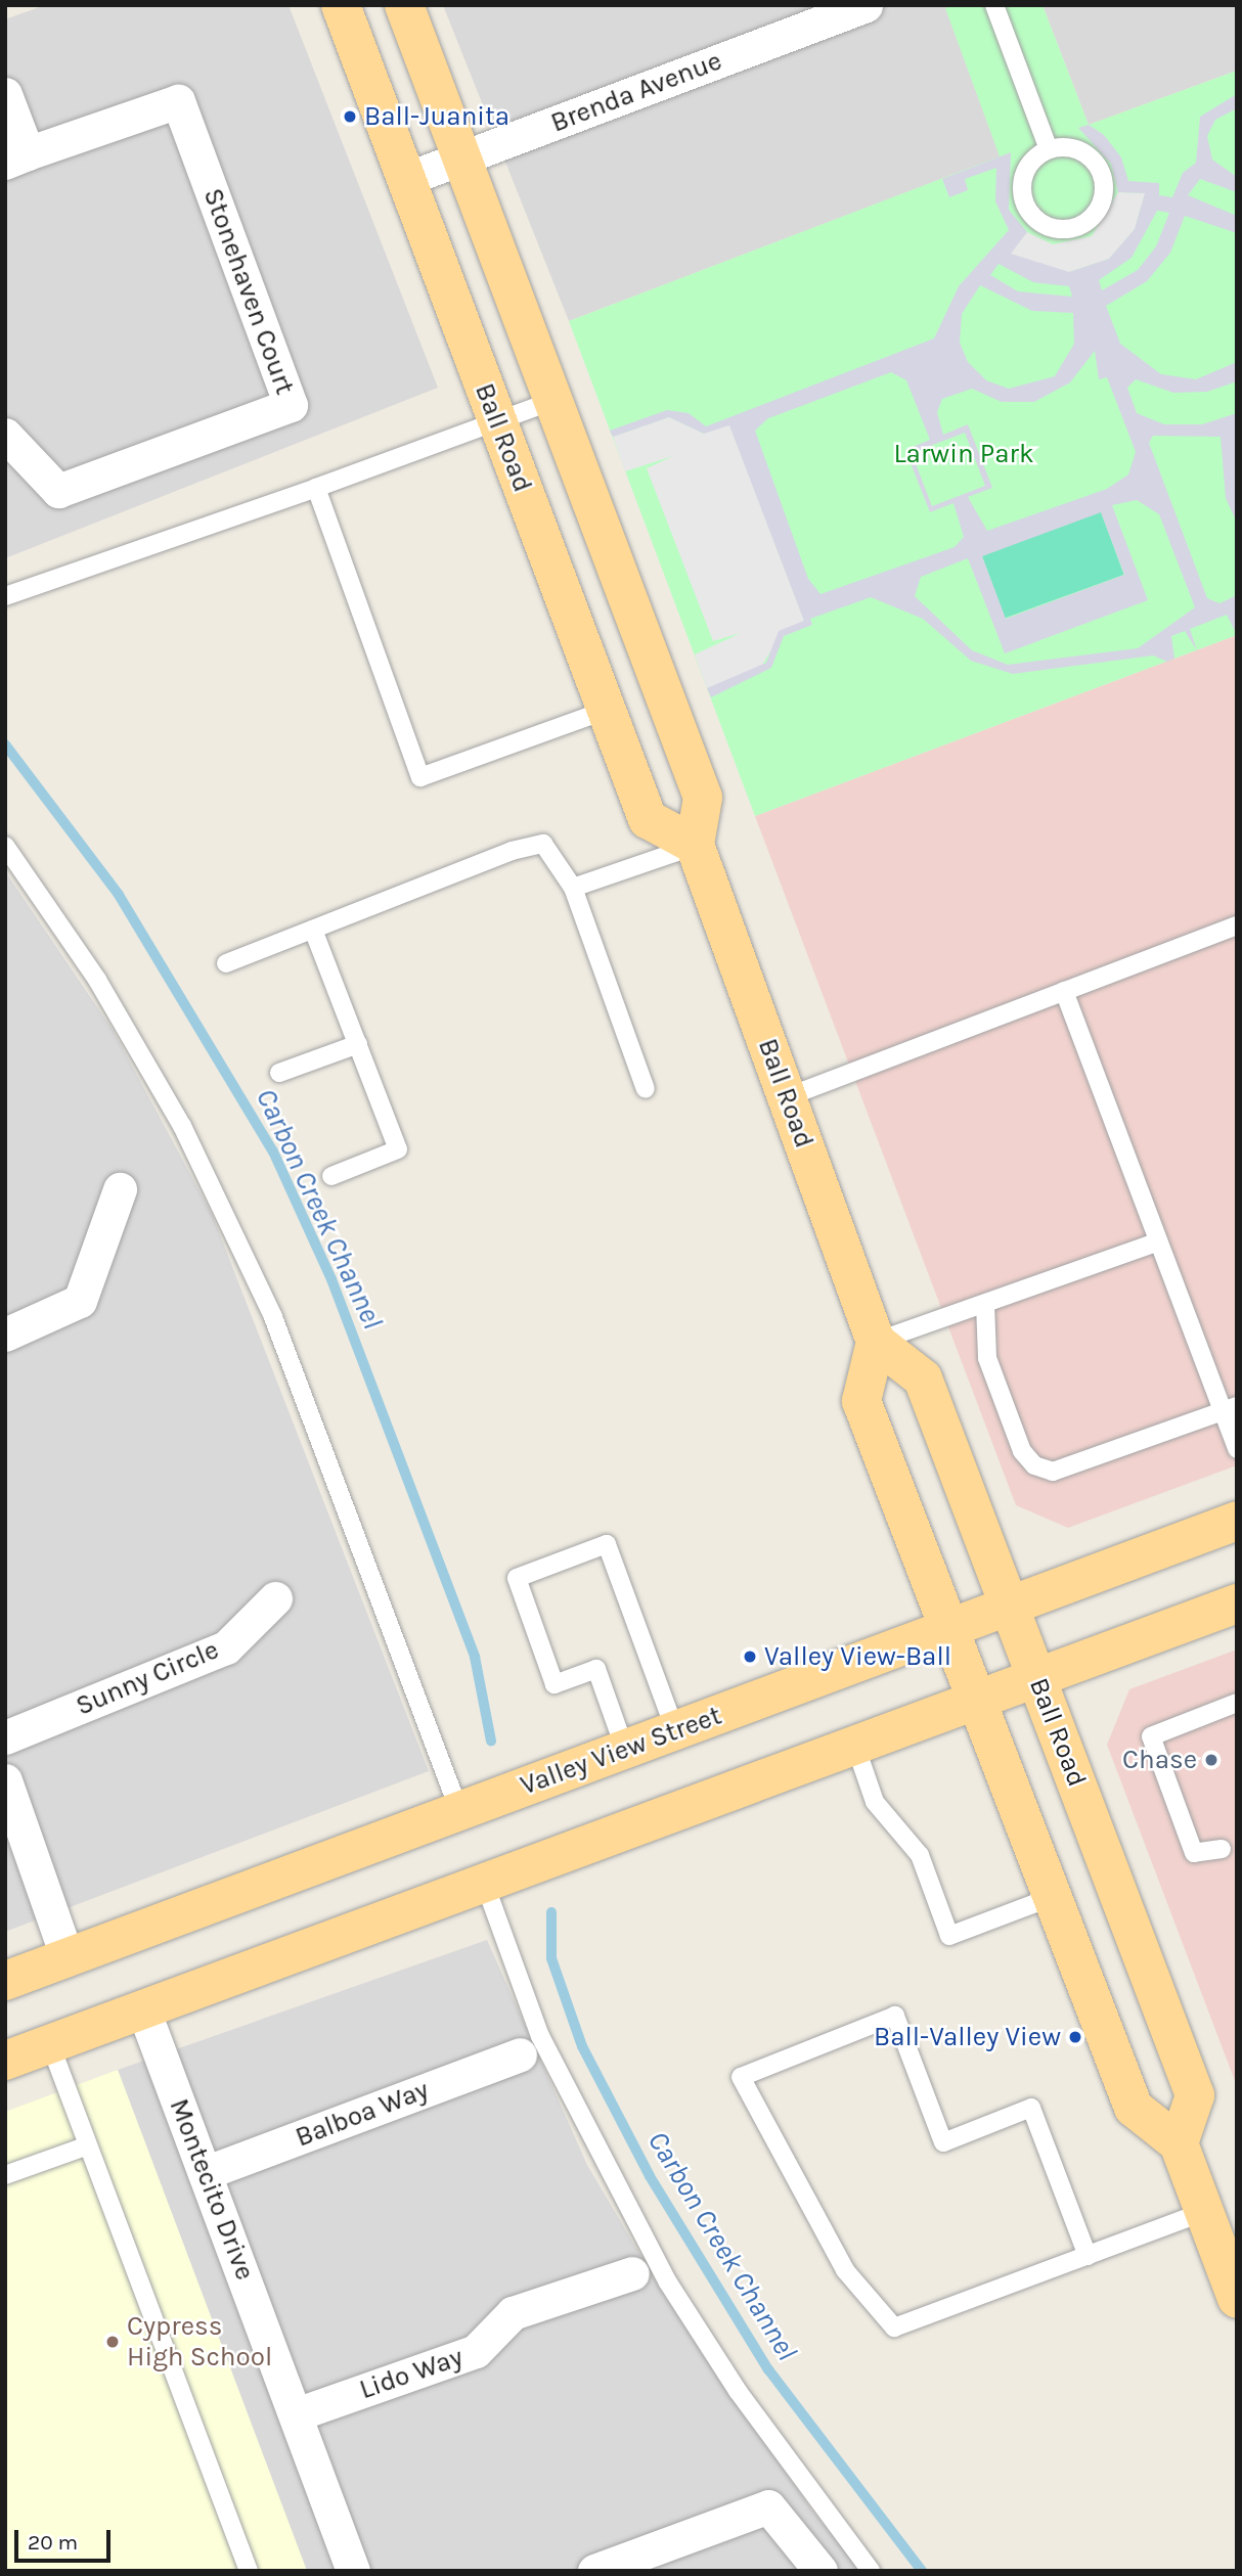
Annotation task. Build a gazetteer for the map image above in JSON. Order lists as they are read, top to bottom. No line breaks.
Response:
{"streets":{"main road":["Ball Road","Valley View Street"],"street":["Brenda Avenue","Stonehaven Court","Sunny Circle","Balboa Way","Montecito Drive","Lido Way"]},"crossings":[["Brenda Avenue","Ball Road"],["Ball Road","Valley View Street"],["Balboa Way","Montecito Drive"],["Montecito Drive","Lido Way"]],"water":["Carbon Creek Channel"],"parks":["Larwin Park"],"places":["Ball-Juanita","Valley View-Ball","Chase","Ball-Valley View","Cypress High School"],"scale_bar":"20 m"}
